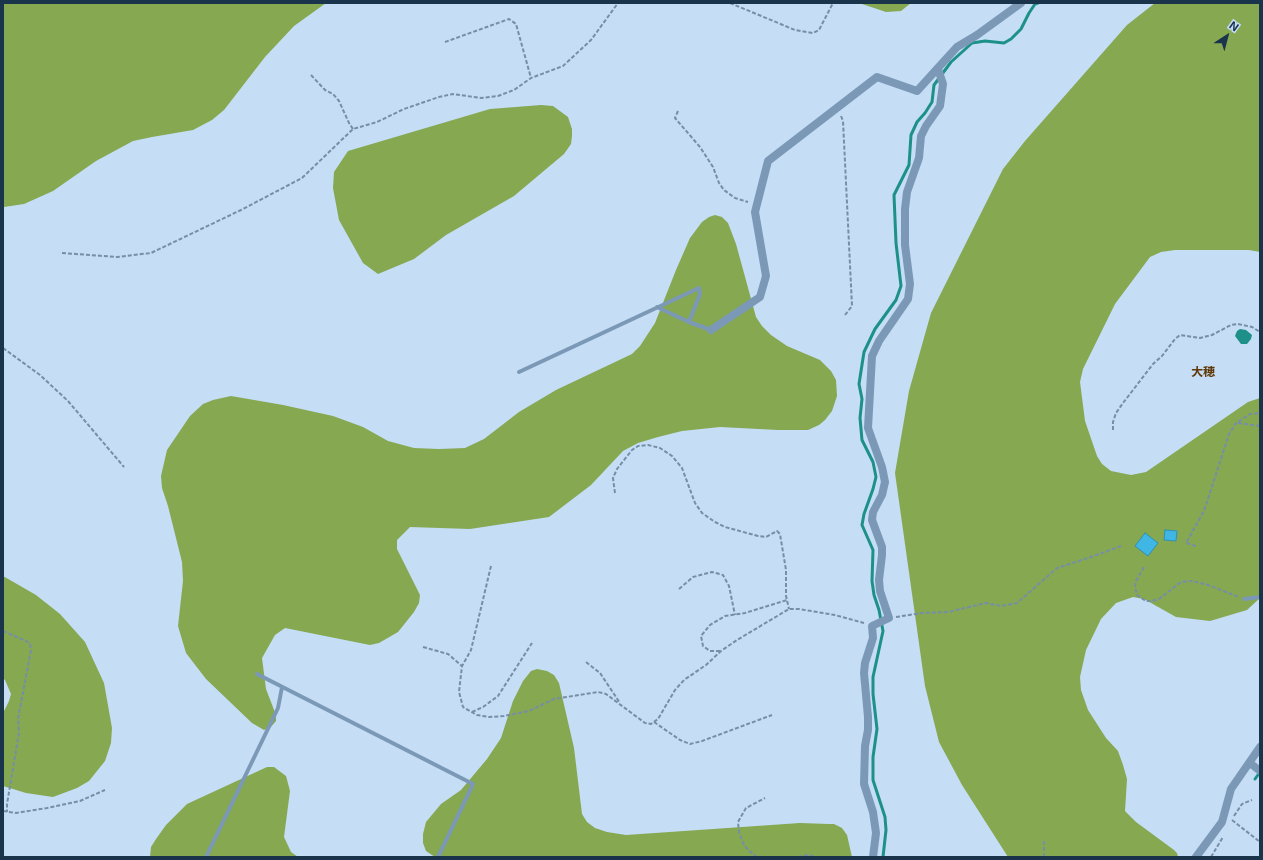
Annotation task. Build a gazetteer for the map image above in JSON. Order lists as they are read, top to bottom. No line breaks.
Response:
{"districts":["大穂"],"north":"top right"}
